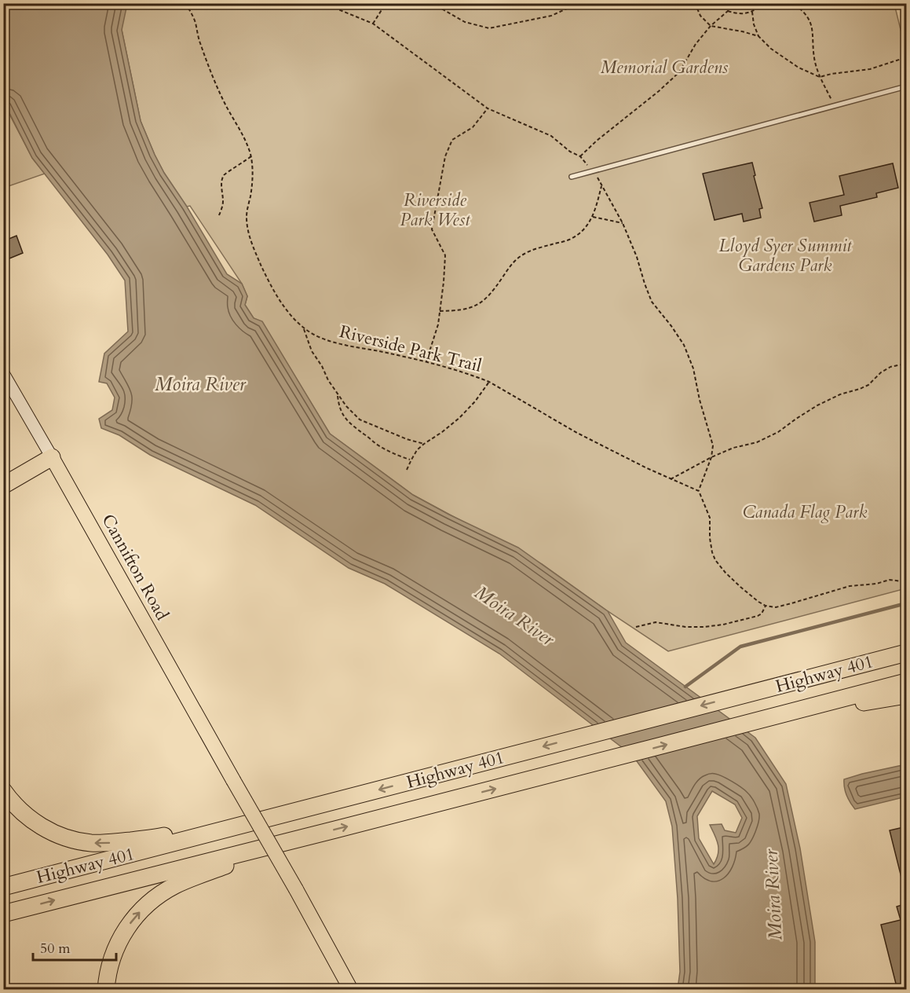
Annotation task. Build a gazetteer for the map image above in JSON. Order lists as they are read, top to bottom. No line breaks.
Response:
{"streets":{"highway":["Highway 401"],"main road":["Cannifton Road"],"path":["Riverside Park Trail"]},"water":["Moira River"],"parks":["Memorial Gardens","Riverside Park West","Lloyd Syer Summit Gardens Park","Canada Flag Park"],"scale_bar":"50 m"}
